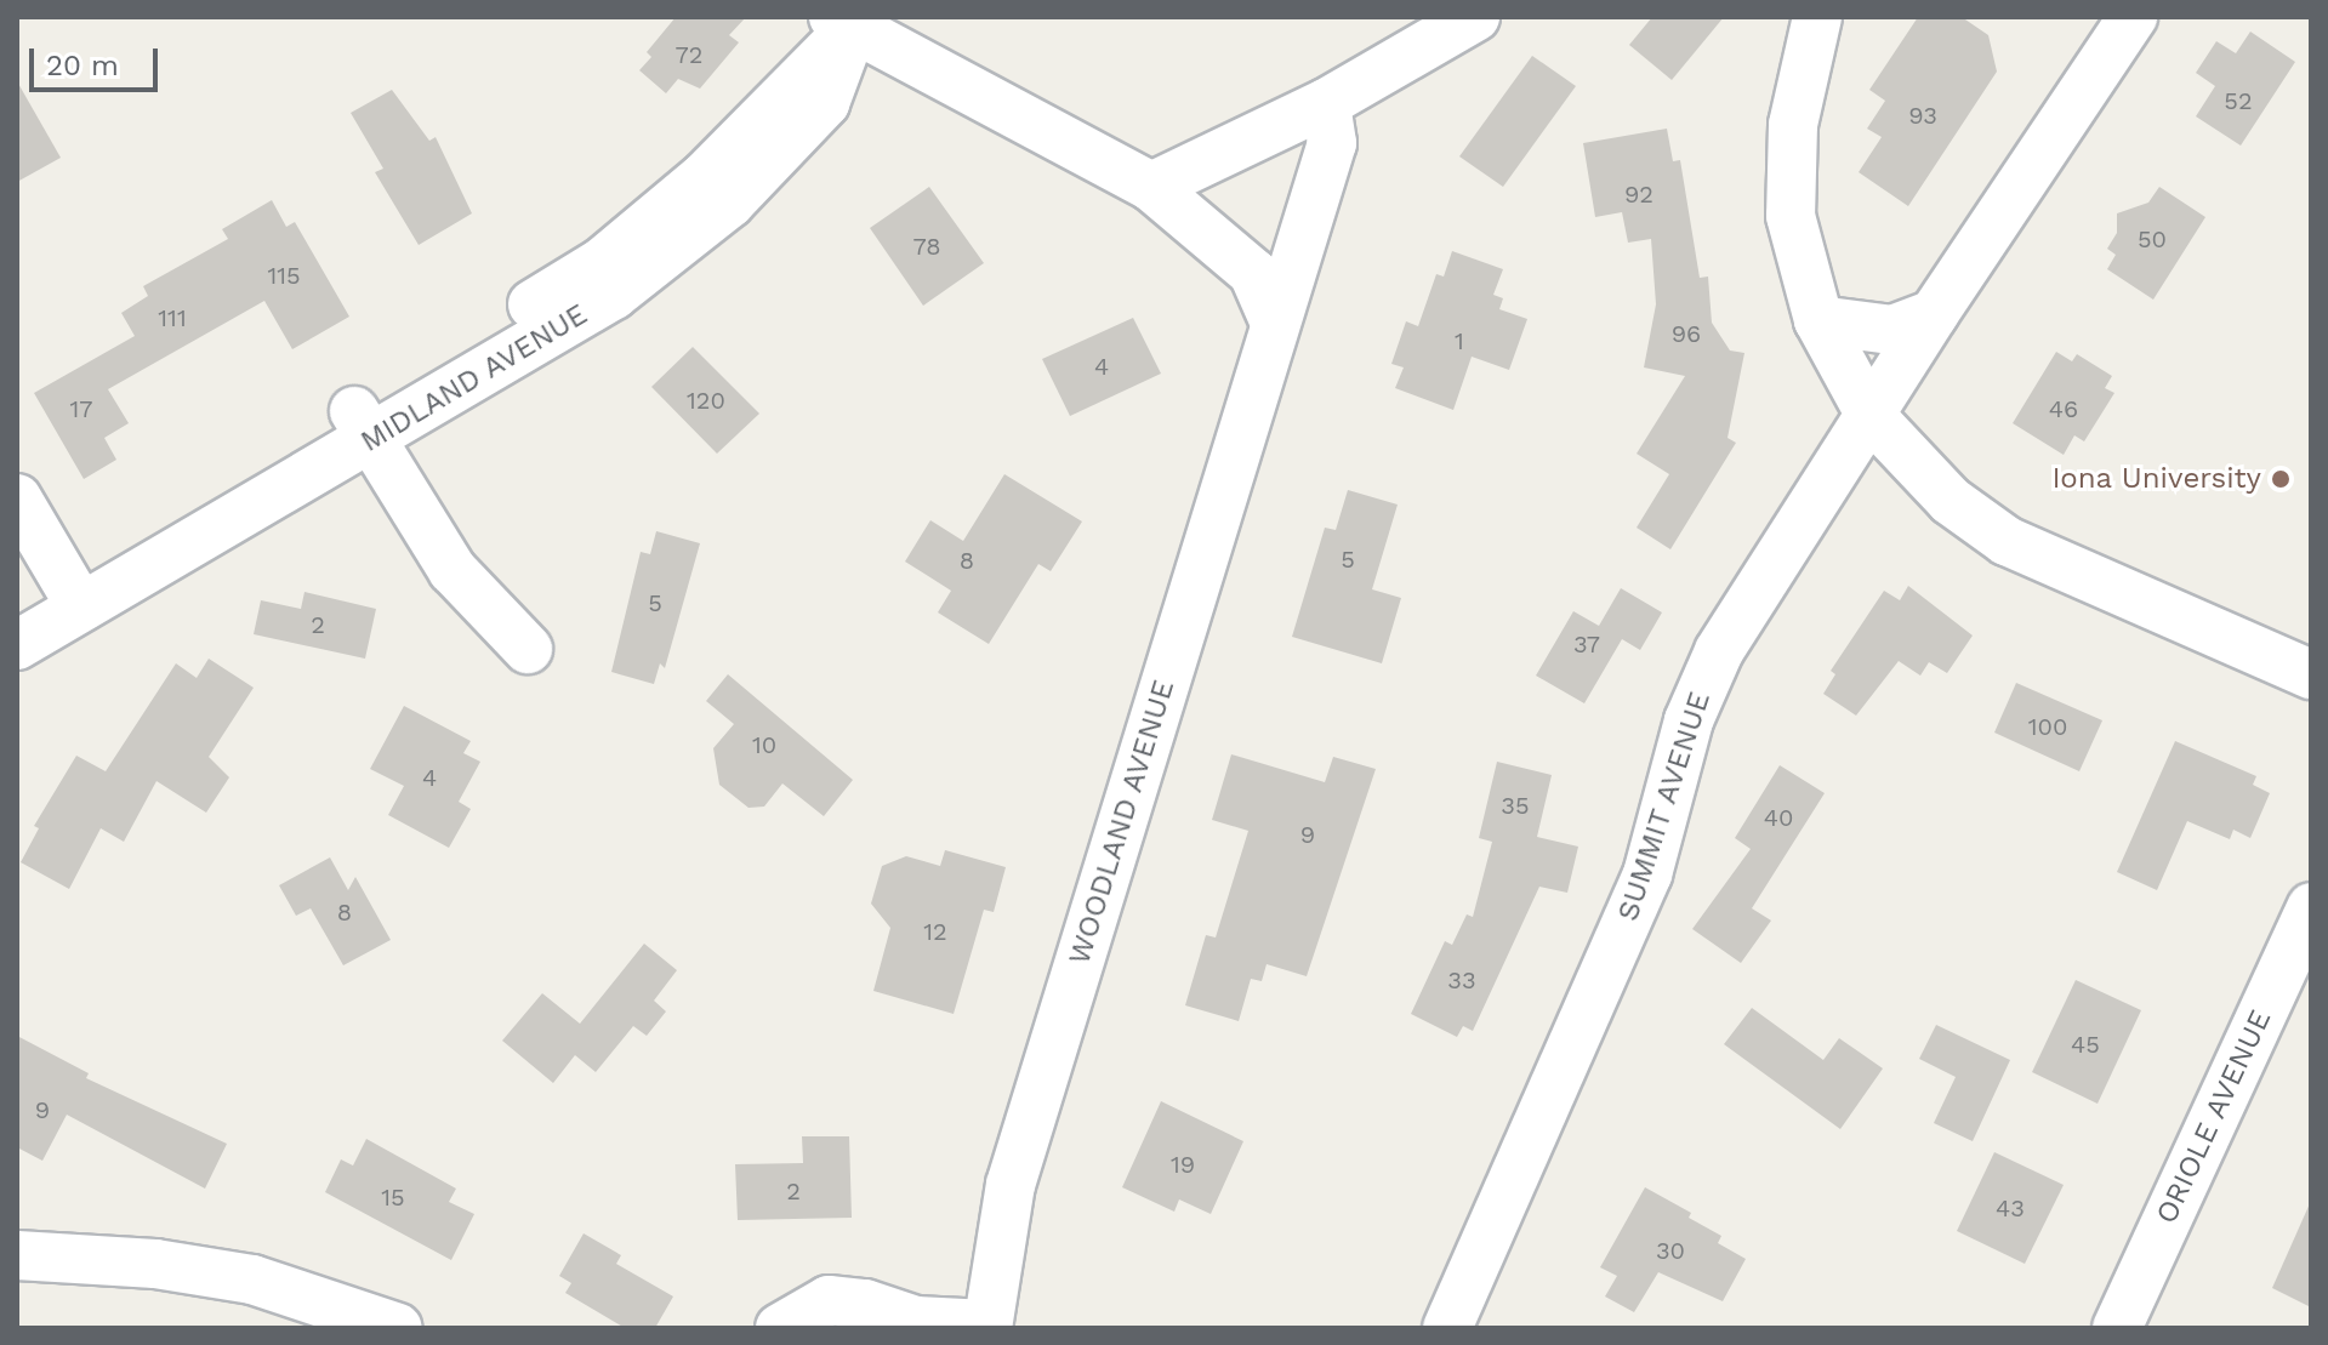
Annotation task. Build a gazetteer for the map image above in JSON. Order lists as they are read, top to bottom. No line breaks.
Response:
{"streets":{"street":["MIDLAND AVENUE","SUMMIT AVENUE","WOODLAND AVENUE","ORIOLE AVENUE"]},"places":["Iona University"],"house_numbers":["72","52","93","92","50","78","115","111","96","1","4","120","17","46","5","8","5","2","37","100","10","4","35","40","9","8","12","33","45","9","19","2","15","43","30"],"scale_bar":"20 m"}
